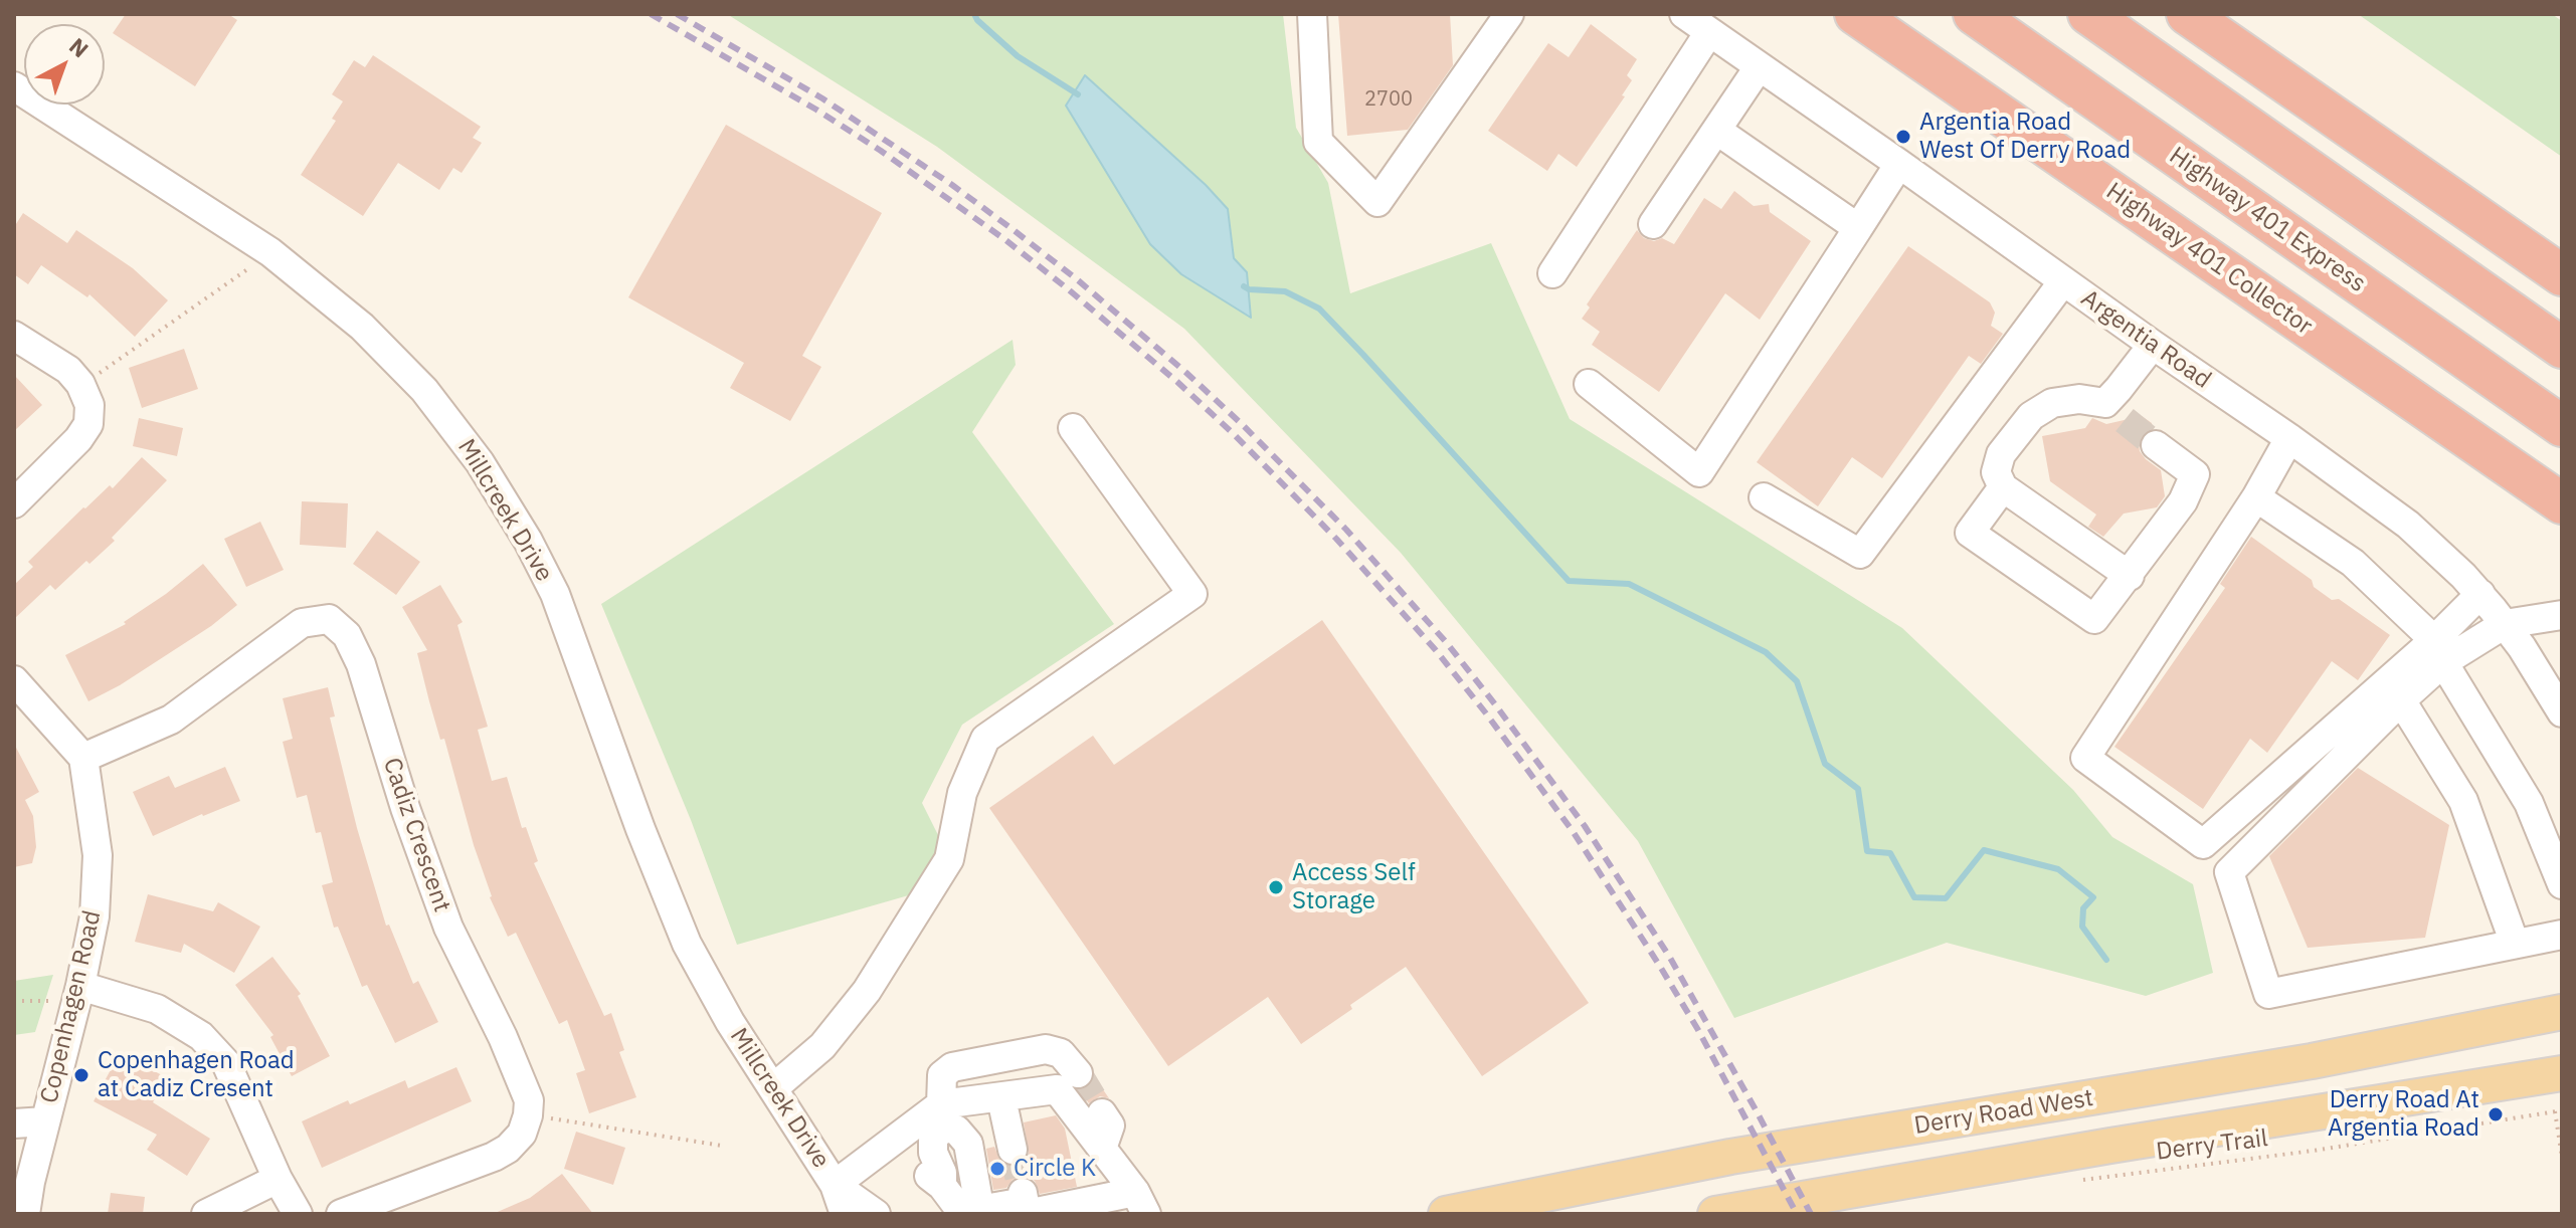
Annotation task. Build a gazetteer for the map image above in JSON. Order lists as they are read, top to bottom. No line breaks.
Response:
{"streets":{"highway":["Highway 401 Express","Highway 401 Collector"],"main road":["Derry Road West"],"street":["Argentia Road","Millcreek Drive","Cadiz Crescent","Copenhagen Road"],"path":["Derry Trail"]},"crossings":[["Cadiz Crescent","Copenhagen Road"]],"places":["Argentia Road West Of Derry Road","Access Self Storage","Copenhagen Road at Cadiz Cresent","Derry Road At Argentia Road","Circle K"],"house_numbers":["2700"],"north":"top right"}
